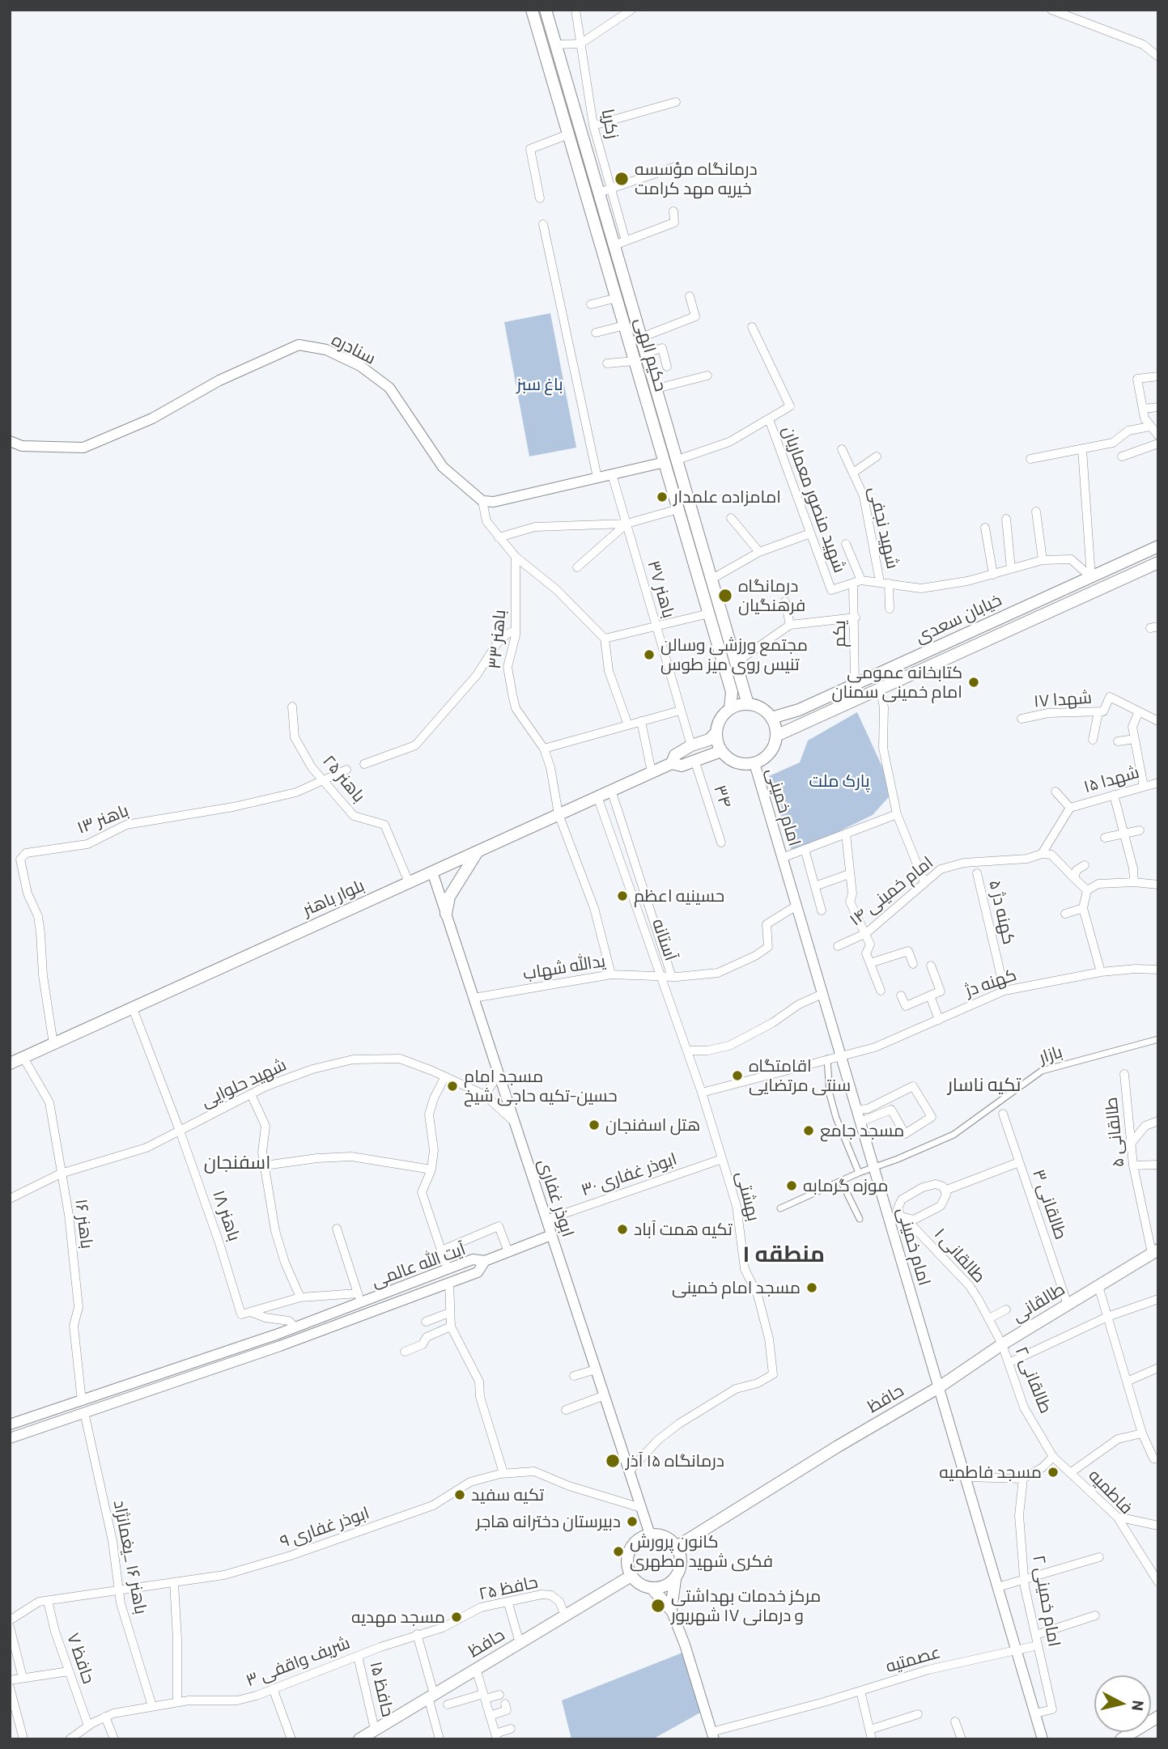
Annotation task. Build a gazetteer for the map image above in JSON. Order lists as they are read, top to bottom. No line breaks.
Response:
{"streets":{"main road":["حکیم الهی","خیابان سعدی","بلوار باهنر","طالقانی","حافظ"],"street":["زکریا","سنادره","شهید منصور معماریان","شهید نجفی","باهنر ۳۷","یکم","باهنر ۳۳","شهدا ۱۷","باهنر ۲۵","شهدا ۱۵","۳۴","امام خمینی","باهنر ۱۳","امام خمینی ۱۴","کهنه دژ ۵","آستانه","یدالله شهاب","کهنه دژ","بازار","شهید حلوایی","طالقانی ۵","ابوذر غفاری ۳۰","بهشتی","ابوذر غفاری","طالقانی ۳","باهنر ۱۸","باهنر ۱۶","طالقانی ۱","آیت الله عالمی","طالقانی ۲","فاطمیه","ابوذر غفاری ۹","باهنر ۱۶ _یغمانژاد","حافظ ۲۵","امام خمینی ۲","حافظ ۷","عصمتیه","شریف واقفی ۳","حافظ ۱۵"]},"crossings":[["زکریا","حکیم الهی"],["حکیم الهی","خیابان سعدی"],["حکیم الهی","امام خمینی"],["شهید منصور معماریان","شهید نجفی"],["شهید منصور معماریان","خیابان سعدی"],["شهید منصور معماریان","یکم"],["خیابان سعدی","یکم"],["خیابان سعدی","امام خمینی"],["باهنر ۳۳","بلوار باهنر"],["باهنر ۳۳","یدالله شهاب"],["باهنر ۲۵","باهنر ۱۳"],["باهنر ۲۵","بلوار باهنر"],["شهدا ۱۵","امام خمینی ۱۴"],["امام خمینی","یدالله شهاب"],["امام خمینی","کهنه دژ"],["امام خمینی","بازار"],["امام خمینی","طالقانی"],["امام خمینی","حافظ"],["امام خمینی","امام خمینی ۲"],["امام خمینی","عصمتیه"],["باهنر ۱۳","بلوار باهنر"],["بلوار باهنر","آستانه"],["بلوار باهنر","ابوذر غفاری"],["بلوار باهنر","باهنر ۱۸"],["بلوار باهنر","باهنر ۱۶"],["کهنه دژ ۵","کهنه دژ"],["آستانه","یدالله شهاب"],["آستانه","کهنه دژ"],["آستانه","بهشتی"],["یدالله شهاب","ابوذر غفاری"],["کهنه دژ","بهشتی"],["شهید حلوایی","ابوذر غفاری"],["شهید حلوایی","باهنر ۱۸"],["شهید حلوایی","باهنر ۱۶"],["طالقانی ۵","طالقانی"],["ابوذر غفاری ۳۰","بهشتی"],["ابوذر غفاری ۳۰","ابوذر غفاری"],["بهشتی","ابوذر غفاری"],["ابوذر غفاری","حافظ"],["ابوذر غفاری","ابوذر غفاری ۹"],["طالقانی ۳","طالقانی"],["باهنر ۱۶","آیت الله عالمی"],["طالقانی ۱","طالقانی"],["طالقانی ۱","طالقانی ۲"],["آیت الله عالمی","باهنر ۱۶ _یغمانژاد"],["طالقانی","طالقانی ۲"],["طالقانی","حافظ"],["طالقانی ۲","فاطمیه"],["حافظ","حافظ ۲۵"],["حافظ","حافظ ۱۵"],["ابوذر غفاری ۹","باهنر ۱۶ _یغمانژاد"],["ابوذر غفاری ۹","حافظ ۷"],["باهنر ۱۶ _یغمانژاد","شریف واقفی ۳"],["حافظ ۲۵","شریف واقفی ۳"],["امام خمینی ۲","عصمتیه"],["شریف واقفی ۳","حافظ ۱۵"]],"districts":["تکیه ناسار","اسفنجان","منطقه ۱"],"parks":["باغ سبز","پارک ملت"],"places":["درمانگاه مؤسسه خیریه مهد کرامت","امامزاده علمدار","درمانگاه فرهنگیان","مجتمع ورزشی وسالن تنیس روی میز طوس","کتابخانه عمومی امام خمینی سمنان","حسینیه اعظم","اقامتگاه سنتی مرتضایی","مسجد امام حسین-تکیه حاجی شیخ","هتل اسفنجان","مسجد جامع","موزه گرمابه","تکیه همت آباد","مسجد امام خمینی","درمانگاه ۱۵ آذر","مسجد فاطمیه","تکیه سفید","دبیرستان دخترانه هاجر","کانون پرورش فکری شهید مطهری","مرکز خدمات بهداشتی و درمانی ۱۷ شهریور","مسجد مهدیه"],"north":"right"}
